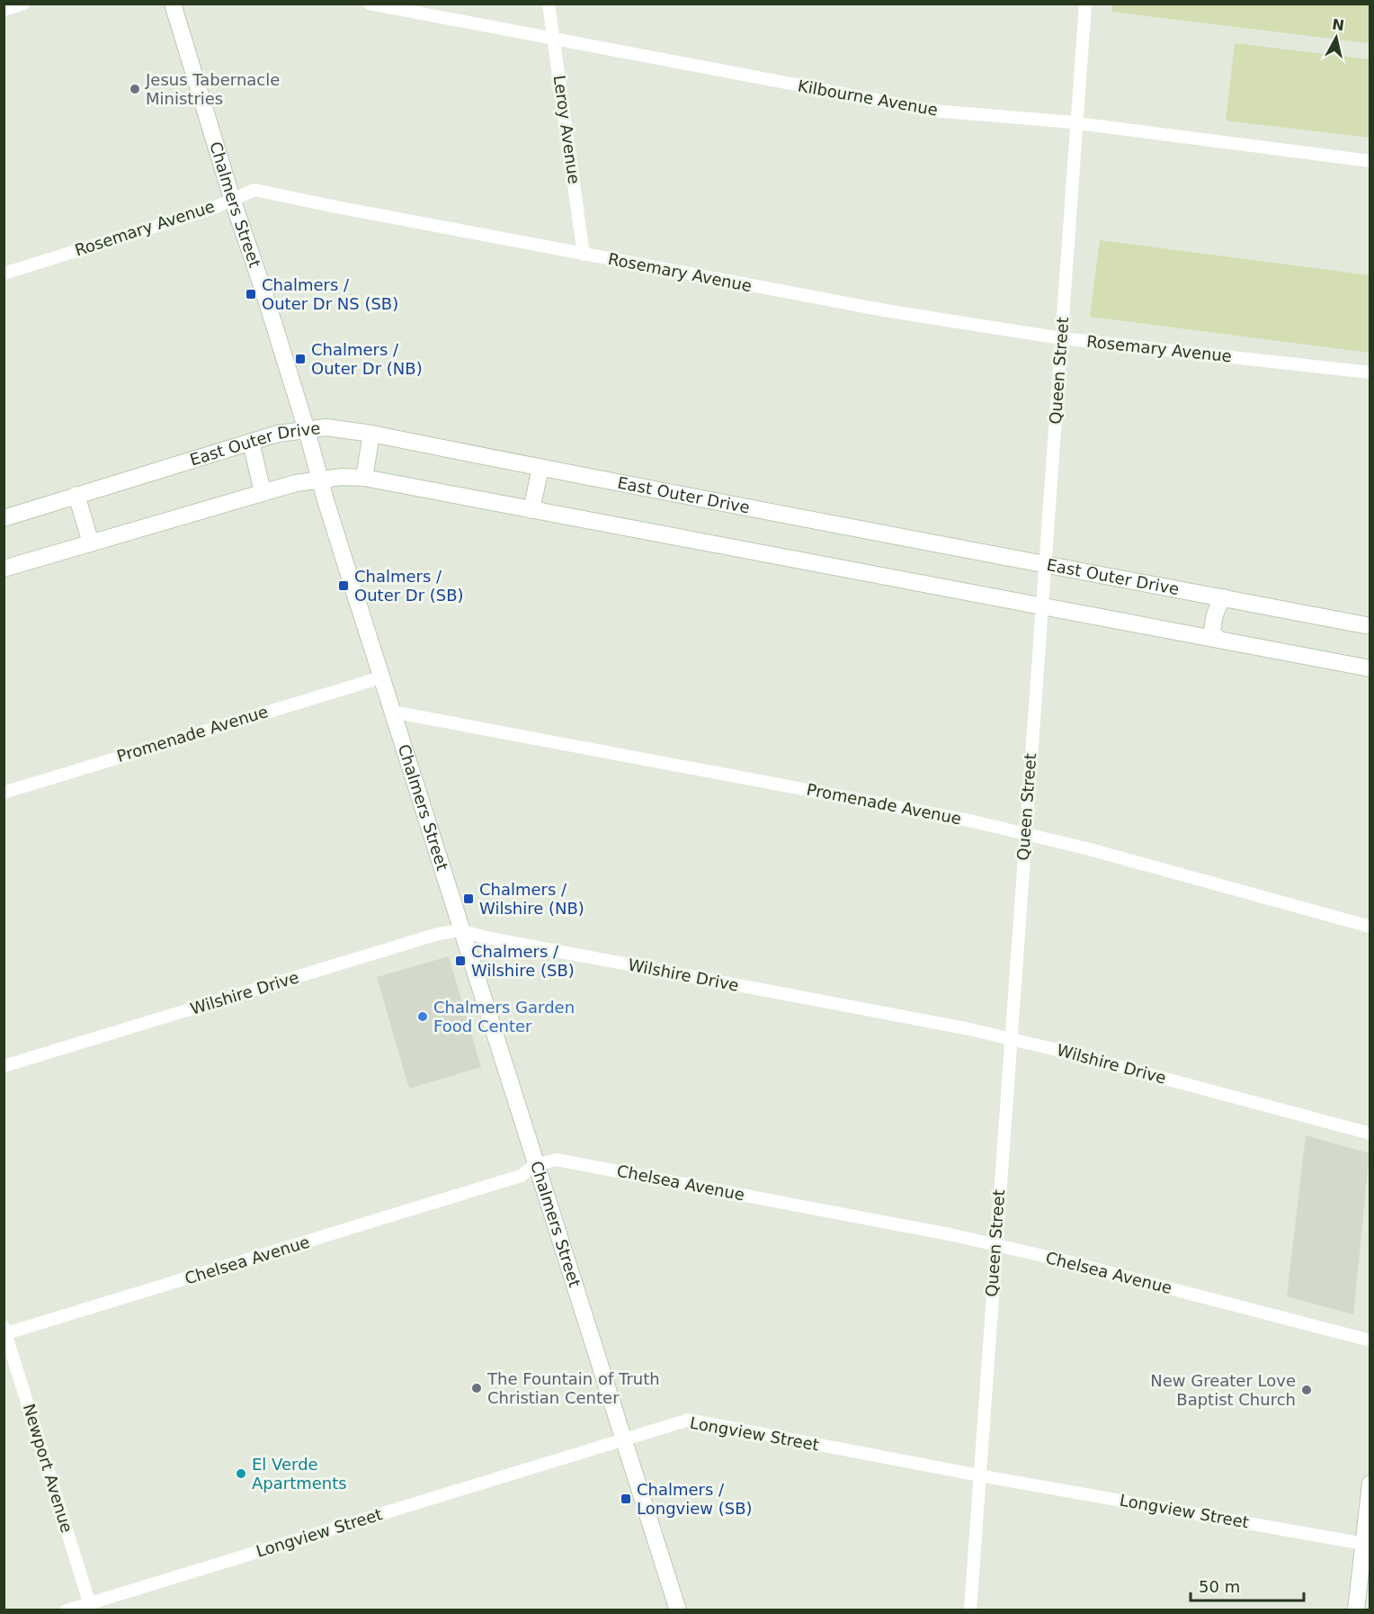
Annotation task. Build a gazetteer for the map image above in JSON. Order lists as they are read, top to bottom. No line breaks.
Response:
{"streets":{"street":["Kilbourne Avenue","Leroy Avenue","Chalmers Street","Rosemary Avenue","Queen Street","East Outer Drive","Promenade Avenue","Wilshire Drive","Chelsea Avenue","Longview Street","Newport Avenue"]},"crossings":[["Kilbourne Avenue","Leroy Avenue"],["Kilbourne Avenue","Queen Street"],["Leroy Avenue","Rosemary Avenue"],["Chalmers Street","Rosemary Avenue"],["Chalmers Street","East Outer Drive"],["Chalmers Street","Promenade Avenue"],["Chalmers Street","Wilshire Drive"],["Chalmers Street","Chelsea Avenue"],["Chalmers Street","Longview Street"],["Rosemary Avenue","Queen Street"],["Queen Street","East Outer Drive"],["Queen Street","Promenade Avenue"],["Queen Street","Wilshire Drive"],["Queen Street","Chelsea Avenue"],["Queen Street","Longview Street"],["Chelsea Avenue","Newport Avenue"],["Longview Street","Newport Avenue"]],"places":{"other":["Jesus Tabernacle Ministries","Chalmers Garden Food Center","The Fountain of Truth Christian Center","New Greater Love Baptist Church","El Verde Apartments"],"transit":["Chalmers / Outer Dr NS (SB)","Chalmers / Outer Dr (NB)","Chalmers / Outer Dr (SB)","Chalmers / Wilshire (NB)","Chalmers / Wilshire (SB)","Chalmers / Longview (SB)"]},"scale_bar":"50 m","north":"top"}
